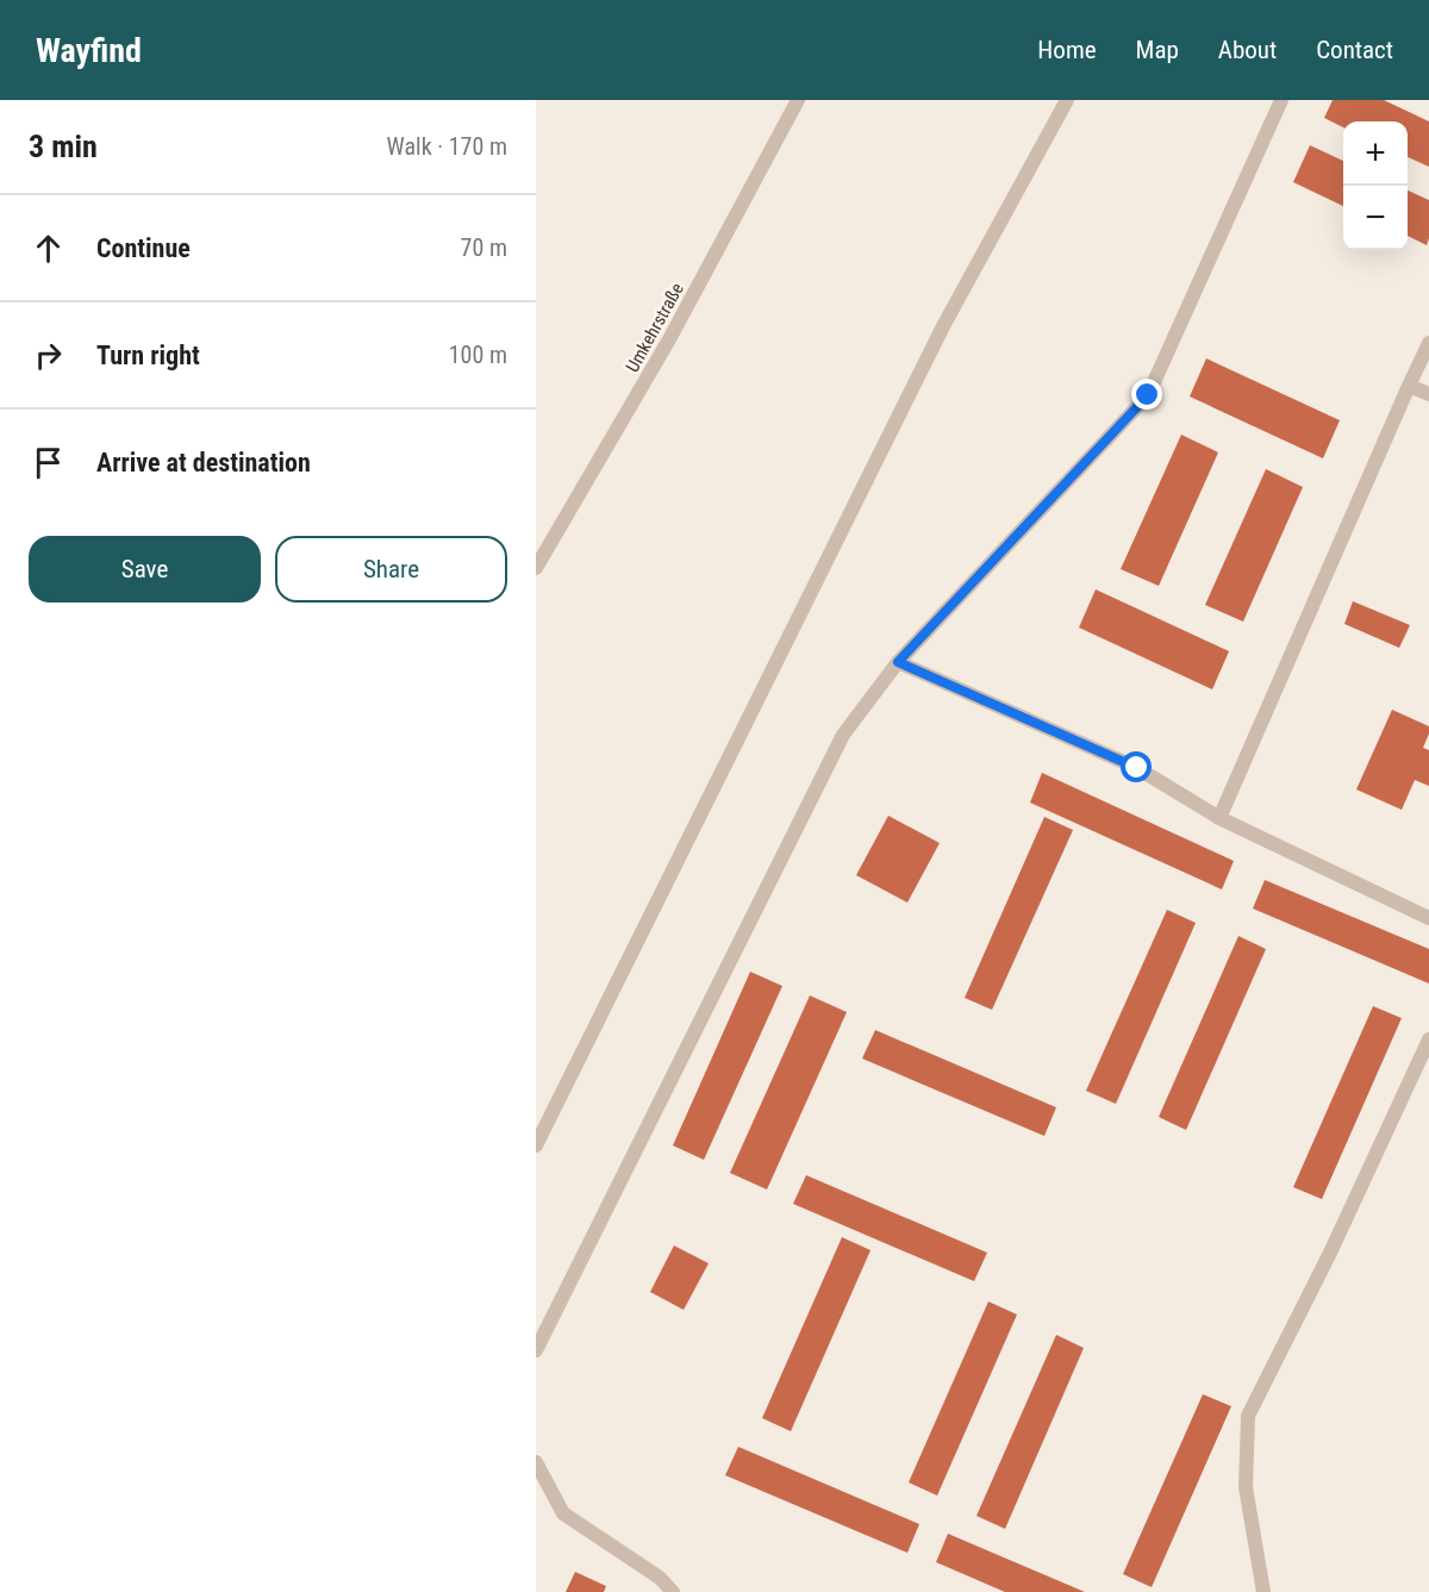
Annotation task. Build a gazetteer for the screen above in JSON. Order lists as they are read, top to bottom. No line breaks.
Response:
{"streets":{"lane":["Umkehrstraße"]},"page":{"header":"Wayfind","nav":["Home","Map","About","Contact"],"heading":["3 min","Walk · 170 m"],"map_buttons":["+","−"],"list":[["Continue","70 m"],["Turn right","100 m"],"Arrive at destination"],"buttons":["Save","Share"]}}
